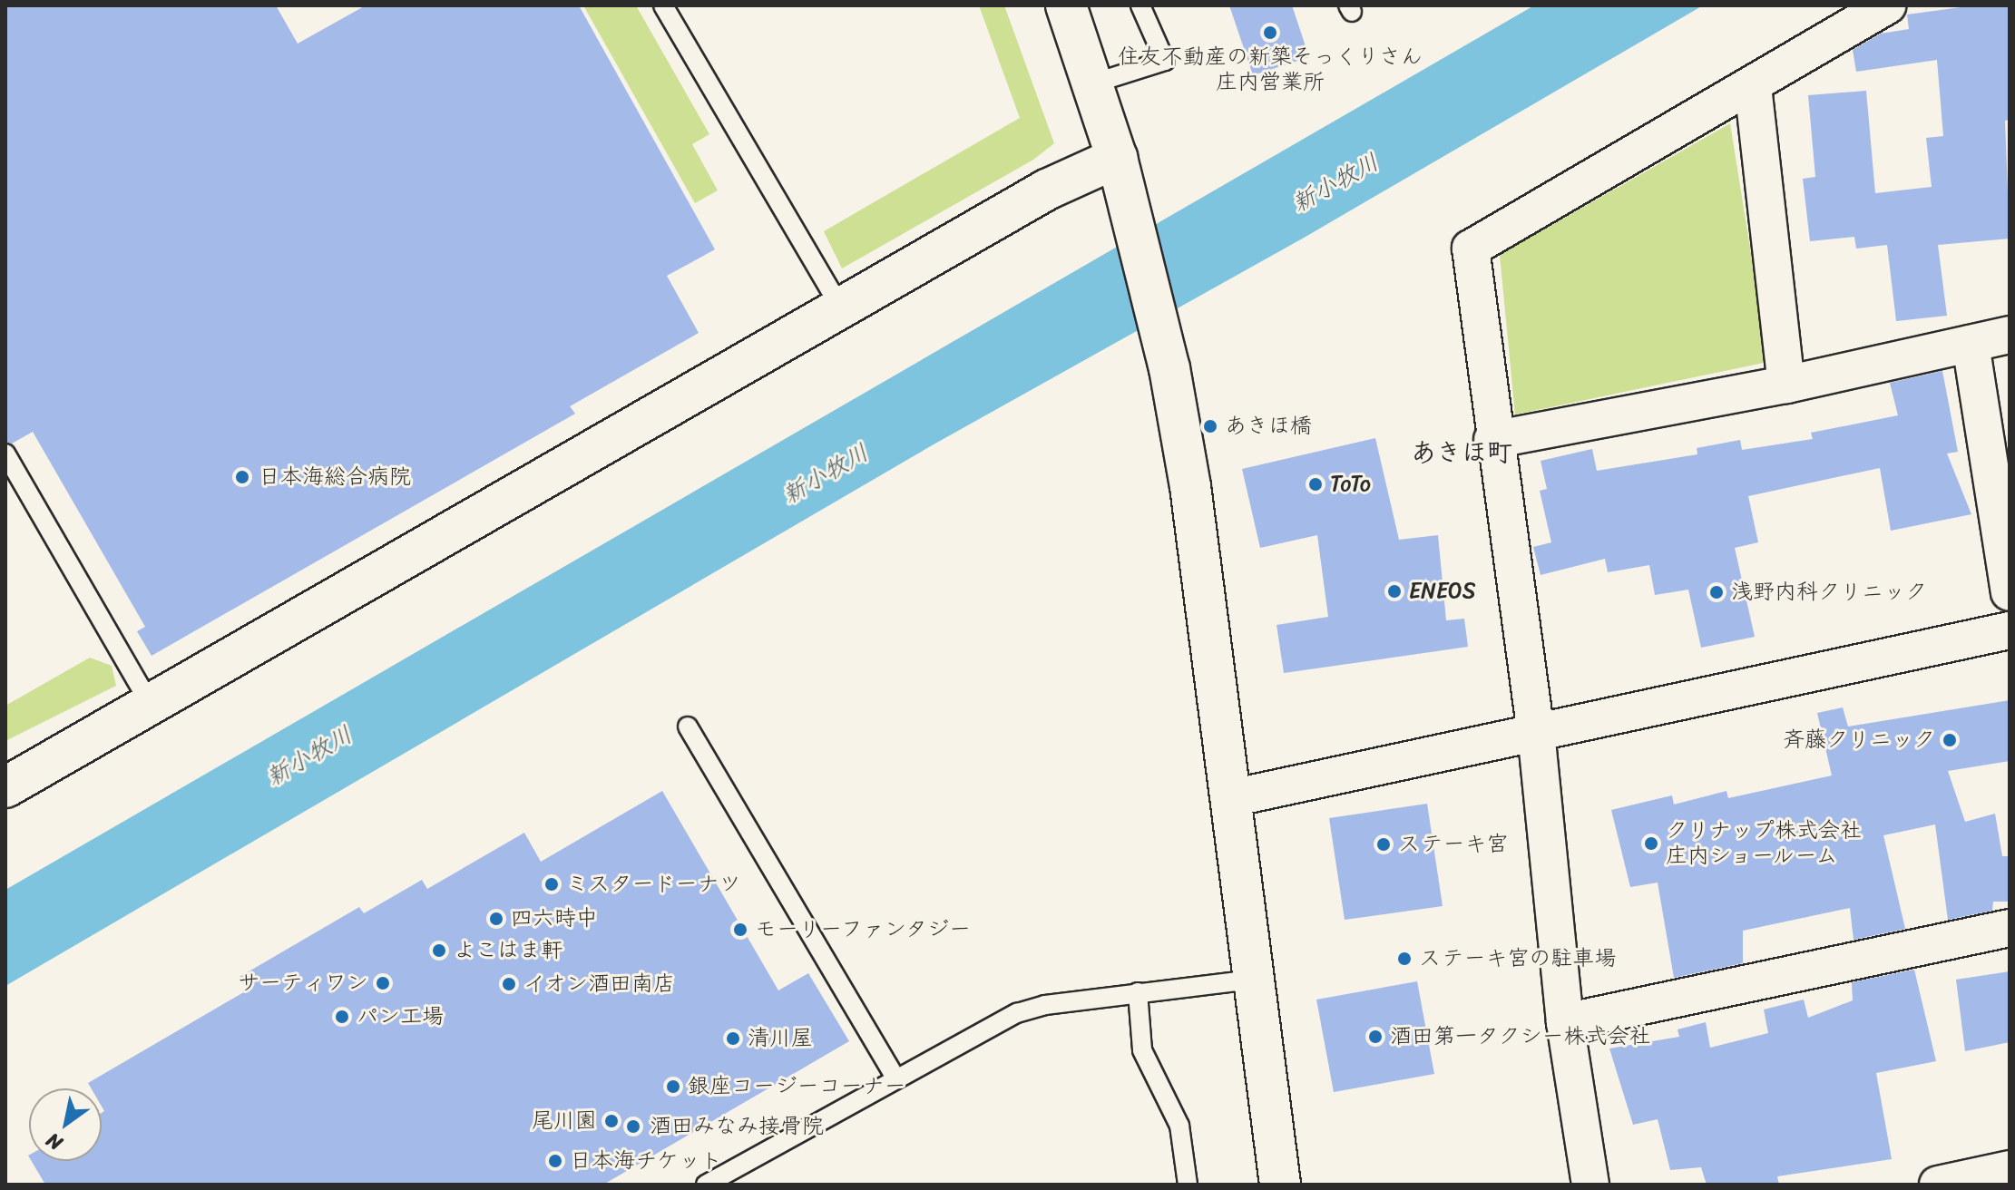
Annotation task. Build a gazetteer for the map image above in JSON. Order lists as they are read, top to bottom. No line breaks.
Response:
{"districts":["あきほ町"],"water":["新小牧川"],"places":["住友不動産の新築そっくりさん 庄内営業所","あきほ橋","日本海総合病院","ToTo","ENEOS","浅野内科クリニック","斉藤クリニック","クリナップ株式会社 庄内ショールーム","ステーキ宮","ミスタードーナツ","四六時中","モーリーファンタジー","よこはま軒","ステーキ宮の駐車場","サーティワン","イオン酒田南店","パン工場","酒田第一タクシー株式会社","清川屋","銀座コージーコーナー","尾川園","酒田みなみ接骨院","日本海チケット"],"north":"bottom left"}
